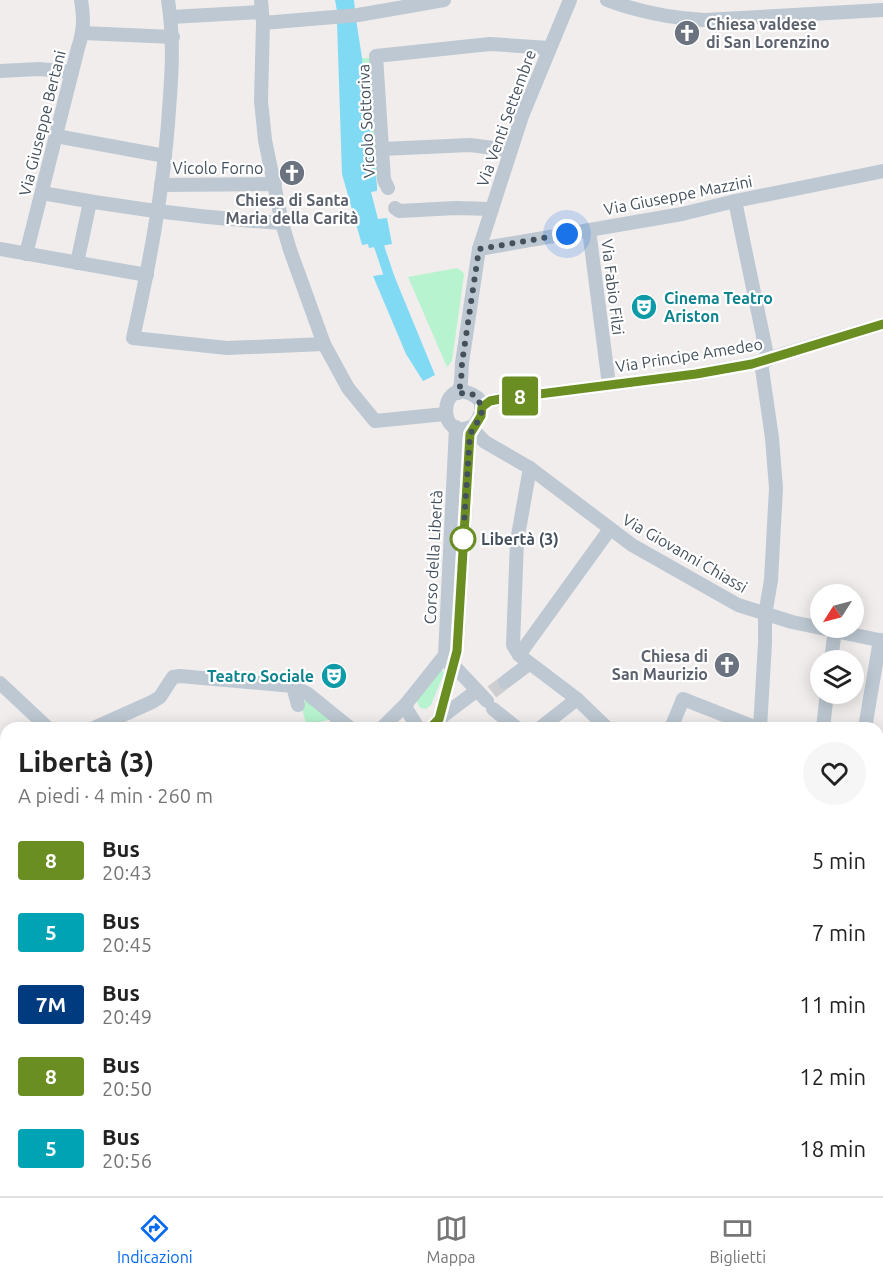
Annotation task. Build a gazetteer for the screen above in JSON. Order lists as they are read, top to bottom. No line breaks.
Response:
{"streets":{"street":["Via Venti Settembre","Vicolo Sottoriva","Via Giuseppe Bertani","Vicolo Forno","Via Giuseppe Mazzini","Via Fabio Filzi","Via Principe Amedeo","Via Giovanni Chiassi","Corso della Libertà"]},"crossings":[["Via Venti Settembre","Vicolo Sottoriva"],["Via Venti Settembre","Via Giuseppe Mazzini"],["Via Venti Settembre","Via Principe Amedeo"],["Via Venti Settembre","Via Giovanni Chiassi"],["Via Giuseppe Mazzini","Via Fabio Filzi"],["Via Fabio Filzi","Via Principe Amedeo"],["Via Principe Amedeo","Via Giovanni Chiassi"]],"places":{"church":["Chiesa valdese di San Lorenzino","Chiesa di Santa Maria della Carità","Chiesa di San Maurizio"],"theatre":["Cinema Teatro Ariston","Teatro Sociale"],"other":["Libertà (3)"]},"lines":["bus line 8"],"north":"bottom left","page":{"on_map":"8","heading":["Libertà (3)","A piedi · 4 min · 260 m"],"list":[{"mark":"8","name":"Bus","note":"20:43","value":"5 min"},{"mark":"5","name":"Bus","note":"20:45","value":"7 min"},{"mark":"7M","name":"Bus","note":"20:49","value":"11 min"},{"mark":"8","name":"Bus","note":"20:50","value":"12 min"},{"mark":"5","name":"Bus","note":"20:56","value":"18 min"}],"tabs":["Indicazioni","Mappa","Biglietti"]}}
